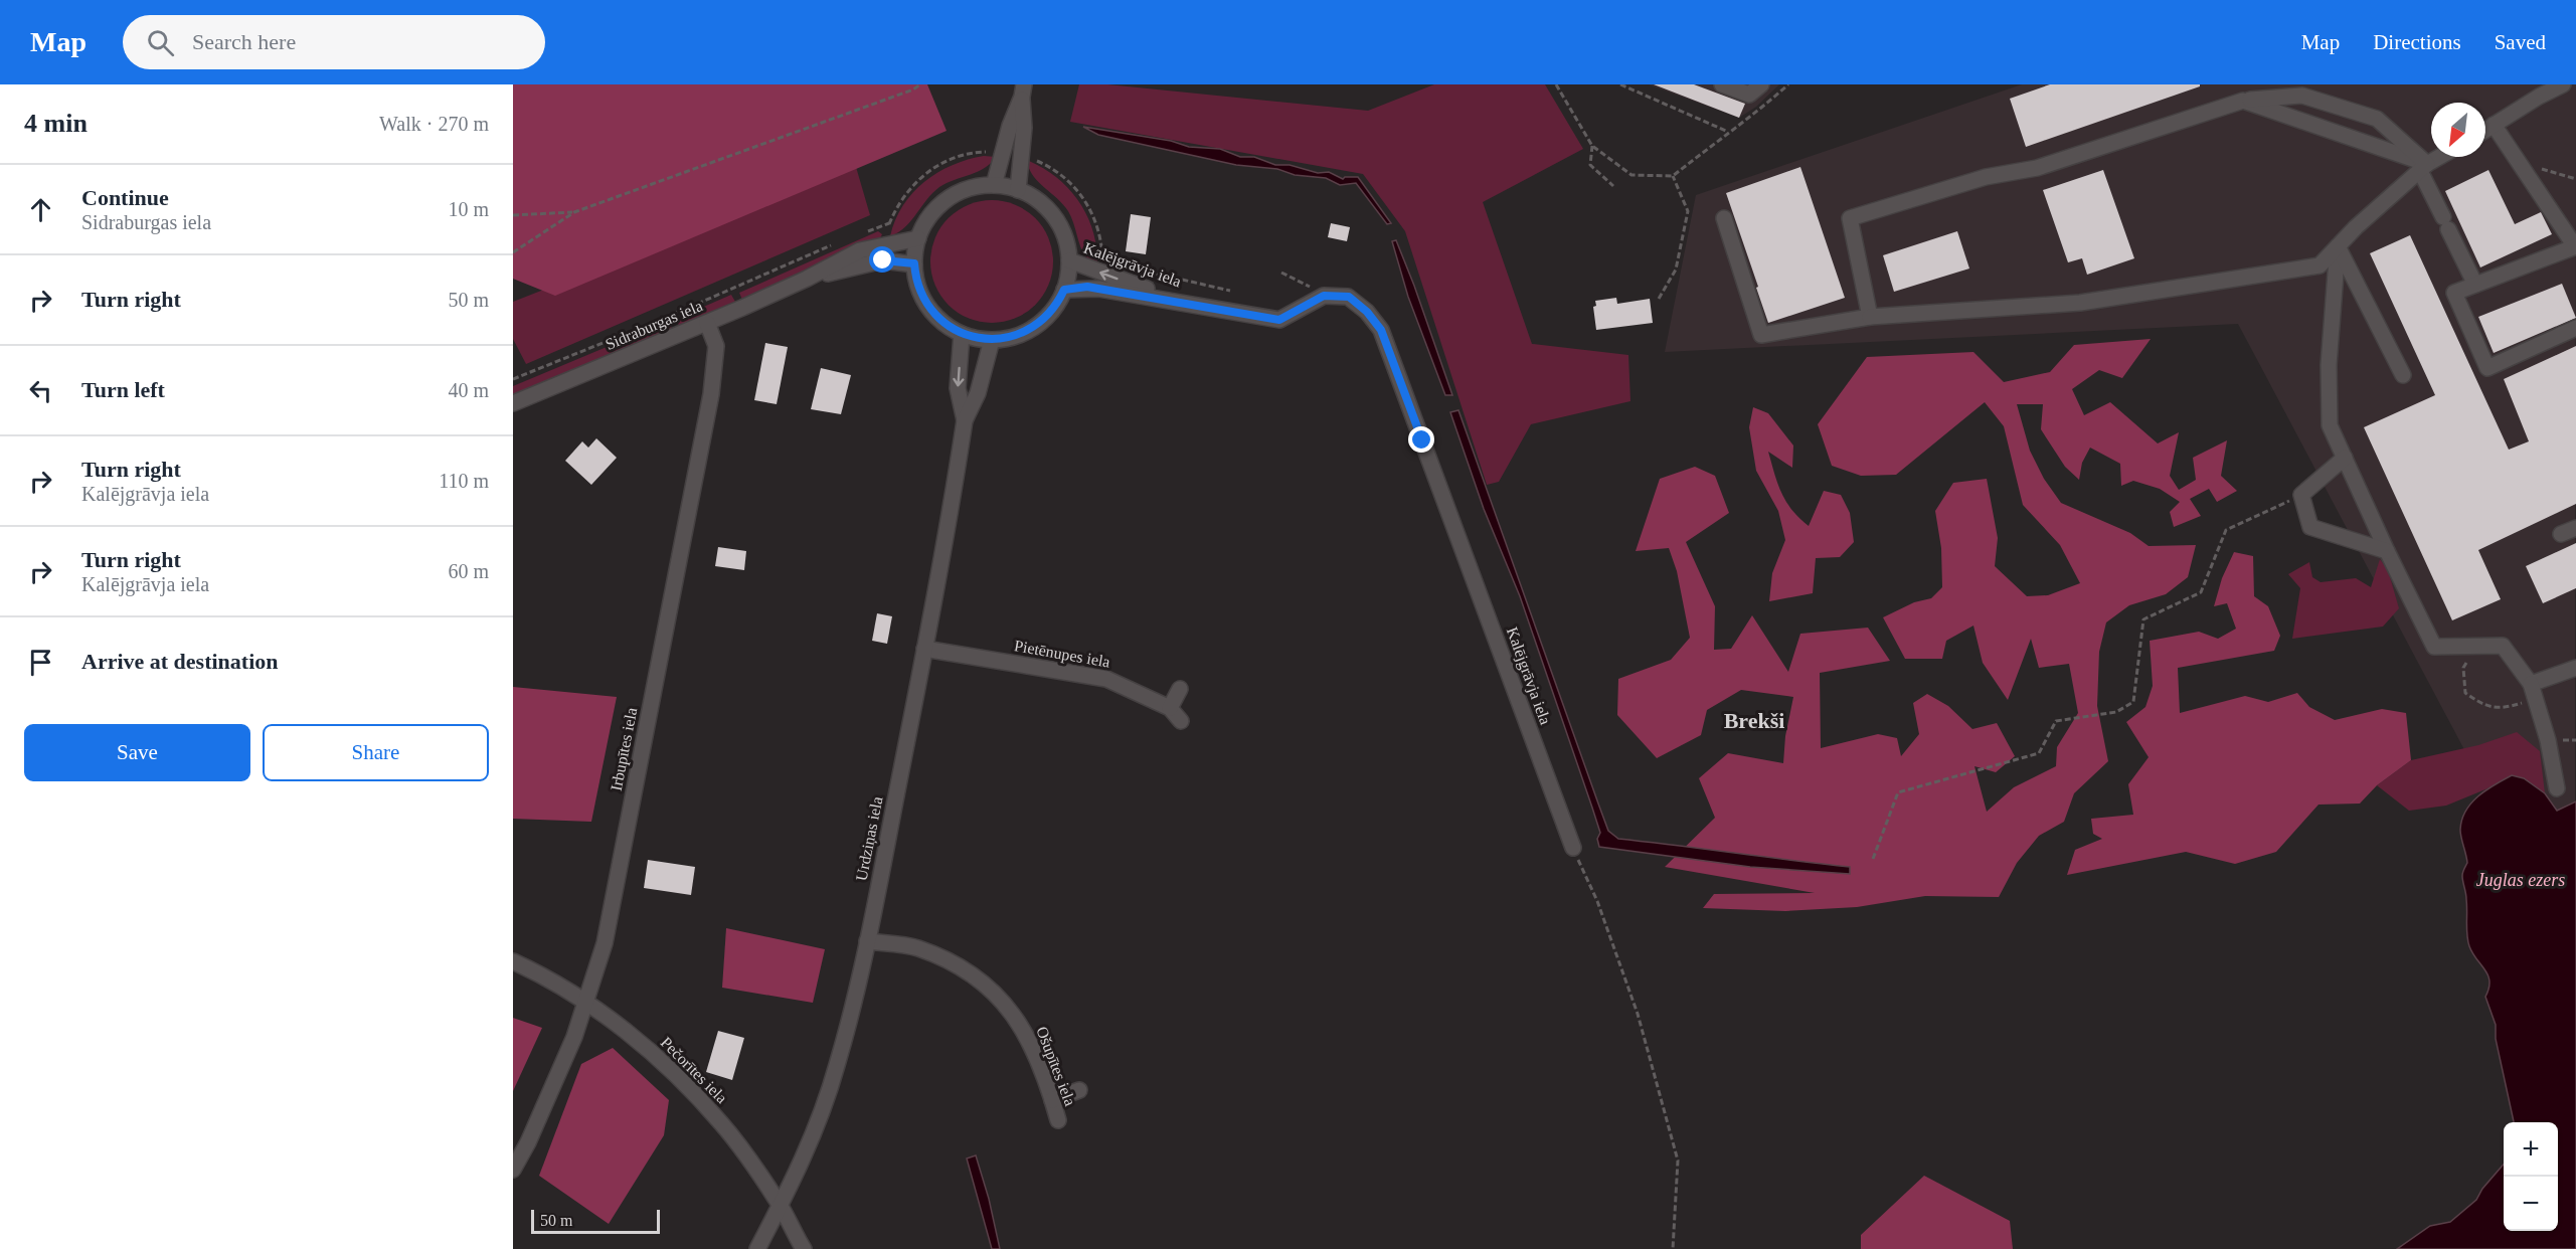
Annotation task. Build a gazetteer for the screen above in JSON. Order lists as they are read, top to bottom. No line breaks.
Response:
{"streets":{"street":["Kalējgrāvja iela","Sidraburgas iela","Pietēnupes iela","Irbupītes iela","Urdziņas iela","Ošupītes iela","Pečorītes iela"]},"crossings":[["Kalējgrāvja iela","Sidraburgas iela"],["Kalējgrāvja iela","Urdziņas iela"],["Sidraburgas iela","Irbupītes iela"],["Sidraburgas iela","Urdziņas iela"],["Pietēnupes iela","Urdziņas iela"],["Irbupītes iela","Pečorītes iela"],["Urdziņas iela","Ošupītes iela"],["Urdziņas iela","Pečorītes iela"]],"districts":["Brekši"],"water":["Juglas ezers"],"scale_bar":"50 m","north":"bottom left","page":{"header":"Map","search":"Search here","nav":["Map","Directions","Saved"],"heading":["4 min","Walk · 270 m"],"list":[["Continue","Sidraburgas iela","10 m"],["Turn right","50 m"],["Turn left","40 m"],["Turn right","Kalējgrāvja iela","110 m"],["Turn right","Kalējgrāvja iela","60 m"],"Arrive at destination"],"buttons":["Save","Share"],"map_buttons":["+","−"],"scale":"50 m"}}
